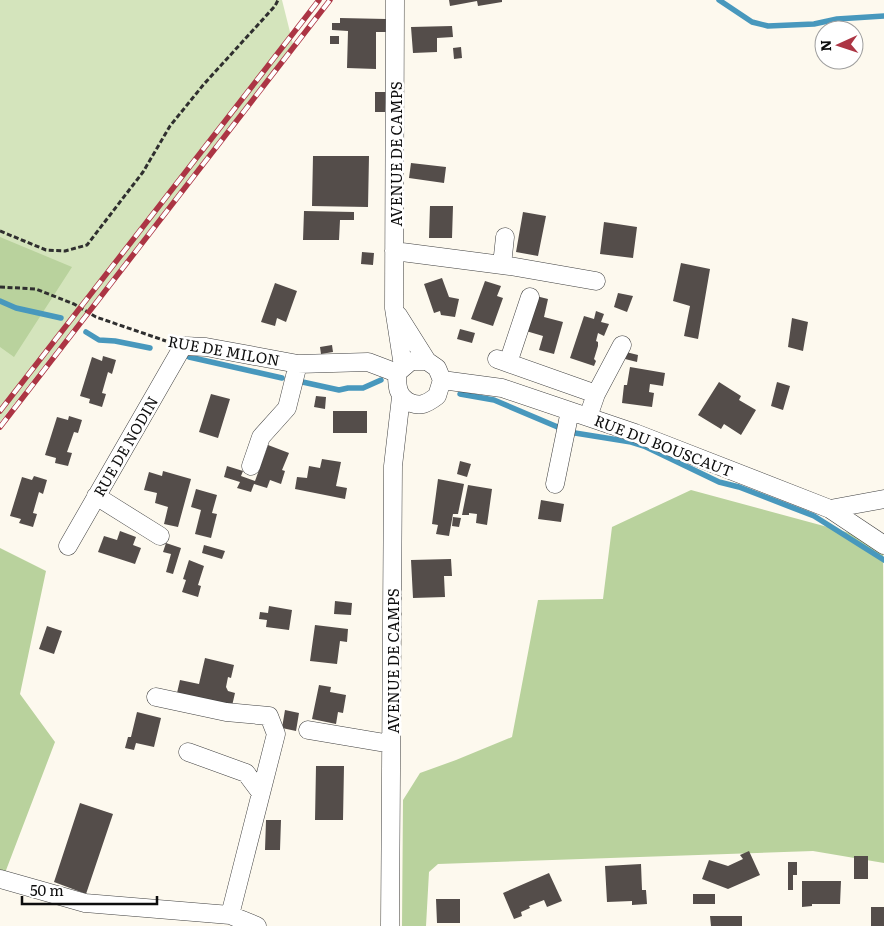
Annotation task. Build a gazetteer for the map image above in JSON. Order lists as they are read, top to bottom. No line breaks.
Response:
{"streets":{"street":["AVENUE DE CAMPS","RUE DE MILON","RUE DU BOUSCAUT","RUE DE NODIN"]},"crossings":[["AVENUE DE CAMPS","RUE DE MILON"],["AVENUE DE CAMPS","RUE DU BOUSCAUT"],["RUE DE MILON","RUE DU BOUSCAUT"],["RUE DE MILON","RUE DE NODIN"]],"scale_bar":"50 m","north":"left"}
